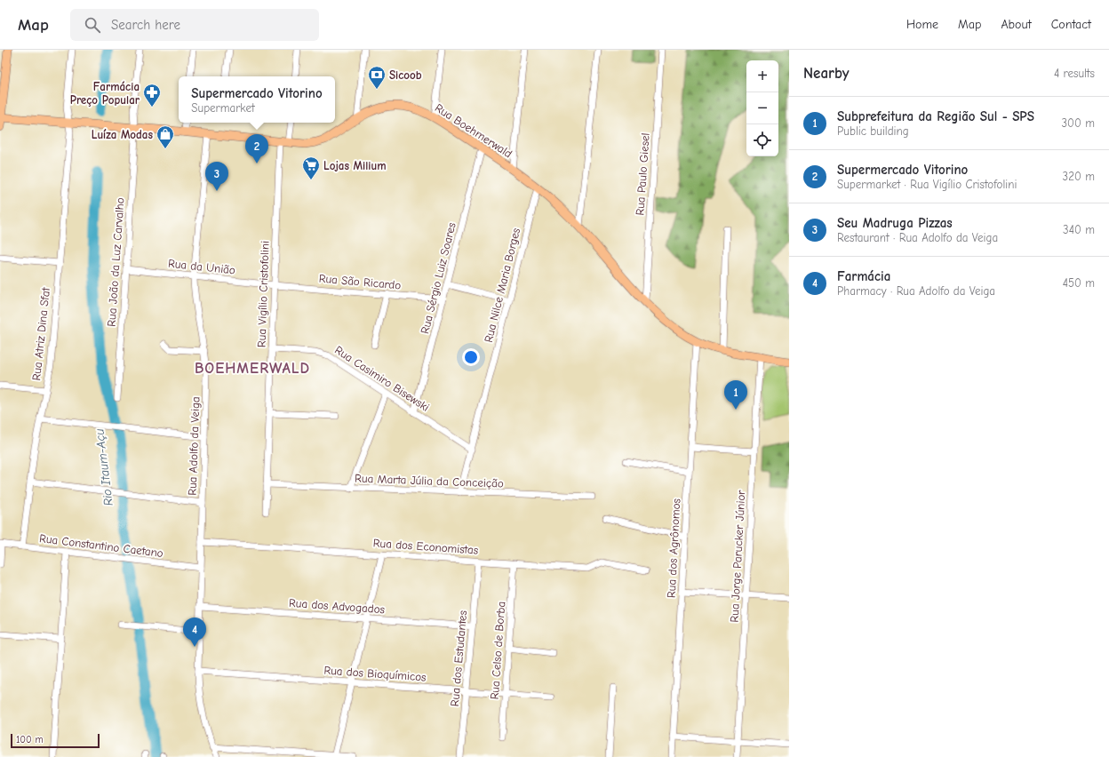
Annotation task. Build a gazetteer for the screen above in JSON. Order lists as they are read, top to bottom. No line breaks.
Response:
{"streets":{"main road":["Rua Boehmerwald"],"street":["Rua Paulo Giesel","Rua João da Luz Carvalho","Rua da União","Rua Sérgio Luiz Soares","Rua São Ricardo","Rua Nilce Maria Borges","Rua Vigílio Cristofolini","Rua Atriz Dina Sfat","Rua Casimiro Bisewski","Rua Adolfo da Veiga","Rua Marta Júlia da Conceição","Rua Constantino Caetano","Rua dos Economistas","Rua dos Agrônomos","Rua Jorge Parucker Júnior","Rua dos Advogados","Rua Celso de Borba","Rua dos Estudantes","Rua dos Bioquímicos"]},"crossings":[["Rua Boehmerwald","Rua Paulo Giesel"],["Rua Boehmerwald","Rua João da Luz Carvalho"],["Rua Boehmerwald","Rua Sérgio Luiz Soares"],["Rua Boehmerwald","Rua Nilce Maria Borges"],["Rua Boehmerwald","Rua Vigílio Cristofolini"],["Rua Boehmerwald","Rua Atriz Dina Sfat"],["Rua Boehmerwald","Rua Adolfo da Veiga"],["Rua Boehmerwald","Rua dos Agrônomos"],["Rua Boehmerwald","Rua Jorge Parucker Júnior"],["Rua João da Luz Carvalho","Rua da União"],["Rua da União","Rua São Ricardo"],["Rua da União","Rua Vigílio Cristofolini"],["Rua da União","Rua Adolfo da Veiga"],["Rua Sérgio Luiz Soares","Rua São Ricardo"],["Rua Sérgio Luiz Soares","Rua Casimiro Bisewski"],["Rua São Ricardo","Rua Vigílio Cristofolini"],["Rua Nilce Maria Borges","Rua Casimiro Bisewski"],["Rua Nilce Maria Borges","Rua Marta Júlia da Conceição"],["Rua Vigílio Cristofolini","Rua Casimiro Bisewski"],["Rua Vigílio Cristofolini","Rua Marta Júlia da Conceição"],["Rua Atriz Dina Sfat","Rua Constantino Caetano"],["Rua Adolfo da Veiga","Rua Constantino Caetano"],["Rua Adolfo da Veiga","Rua dos Economistas"],["Rua Adolfo da Veiga","Rua dos Advogados"],["Rua Adolfo da Veiga","Rua dos Bioquímicos"],["Rua dos Economistas","Rua Celso de Borba"],["Rua dos Economistas","Rua dos Estudantes"],["Rua dos Advogados","Rua dos Estudantes"],["Rua Celso de Borba","Rua dos Bioquímicos"],["Rua dos Estudantes","Rua dos Bioquímicos"]],"districts":["BOEHMERWALD"],"water":["Rio Itaum-Açu"],"places":{"bank":["Sicoob"],"pharmacy":["Farmácia Preço Popular"],"shop":["Luíza Modas"],"supermarket":["Lojas Milium"]},"scale_bar":"100 m","page":{"header":"Map","search":"Search here","nav":["Home","Map","About","Contact"],"heading":["Nearby","4 results"],"map_buttons":["+","−"],"popup":["Supermercado Vitorino","Supermarket"],"list":[{"mark":"1","name":"Subprefeitura da Região Sul - SPS","note":"Public building","value":"300 m"},{"mark":"2","name":"Supermercado Vitorino","note":"Supermarket · Rua Vigílio Cristofolini","value":"320 m"},{"mark":"3","name":"Seu Madruga Pizzas","note":"Restaurant · Rua Adolfo da Veiga","value":"340 m"},{"mark":"4","name":"Farmácia","note":"Pharmacy · Rua Adolfo da Veiga","value":"450 m"}],"pins":["2","3","1","4"],"scale":"100 m"}}
